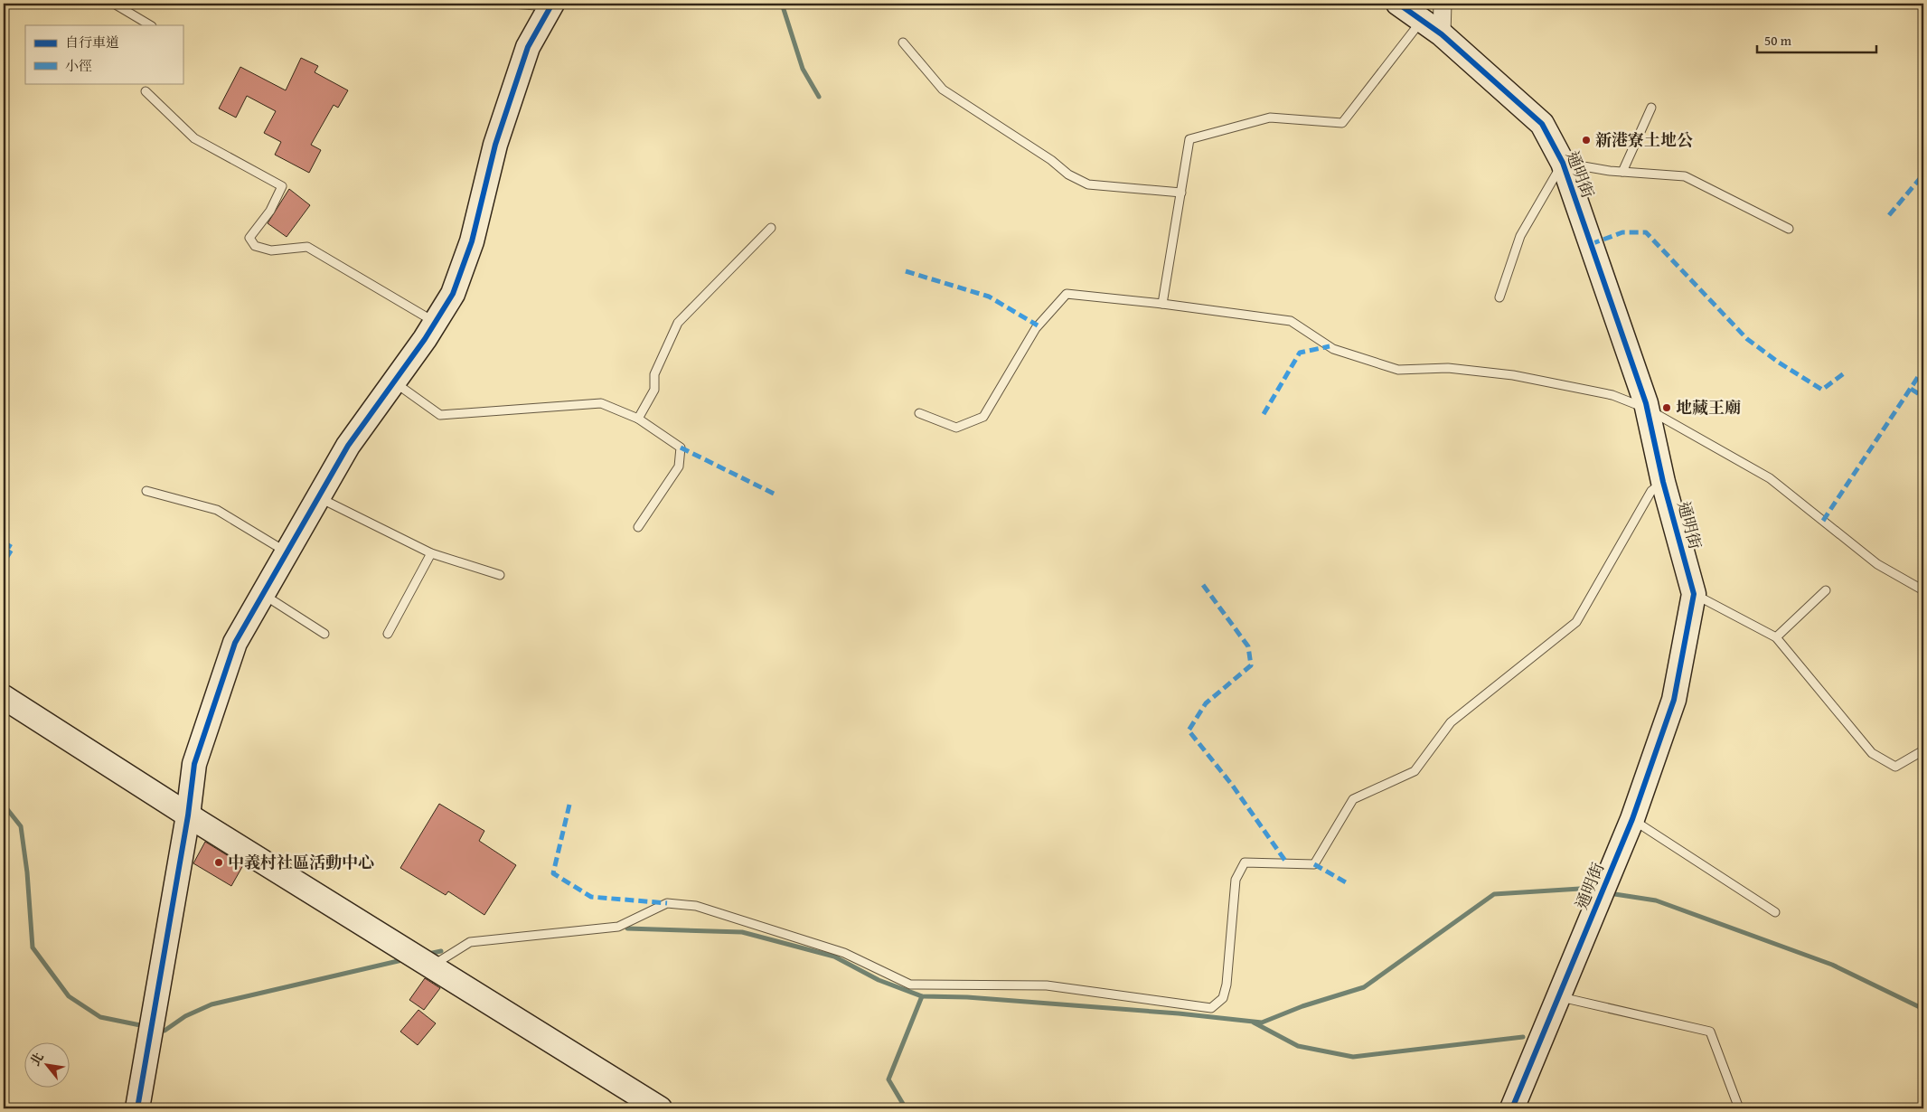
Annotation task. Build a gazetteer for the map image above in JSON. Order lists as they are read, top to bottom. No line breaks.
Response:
{"streets":{"street":["通明街"]},"places":["新港寮土地公","地藏王廟","中義村社區活動中心"],"legend":["自行車道","小徑"],"scale_bar":"50 m","north":"top left"}
